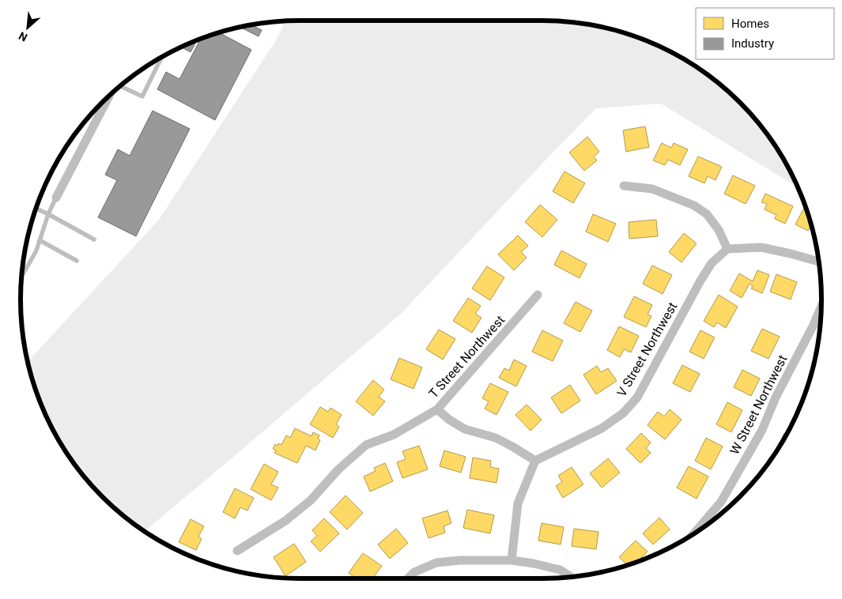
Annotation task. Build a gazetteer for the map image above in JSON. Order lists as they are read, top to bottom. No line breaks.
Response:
{"streets":{"street":["V Street Northwest","T Street Northwest","W Street Northwest"]},"legend":["Homes","Industry"],"north":"bottom left"}
